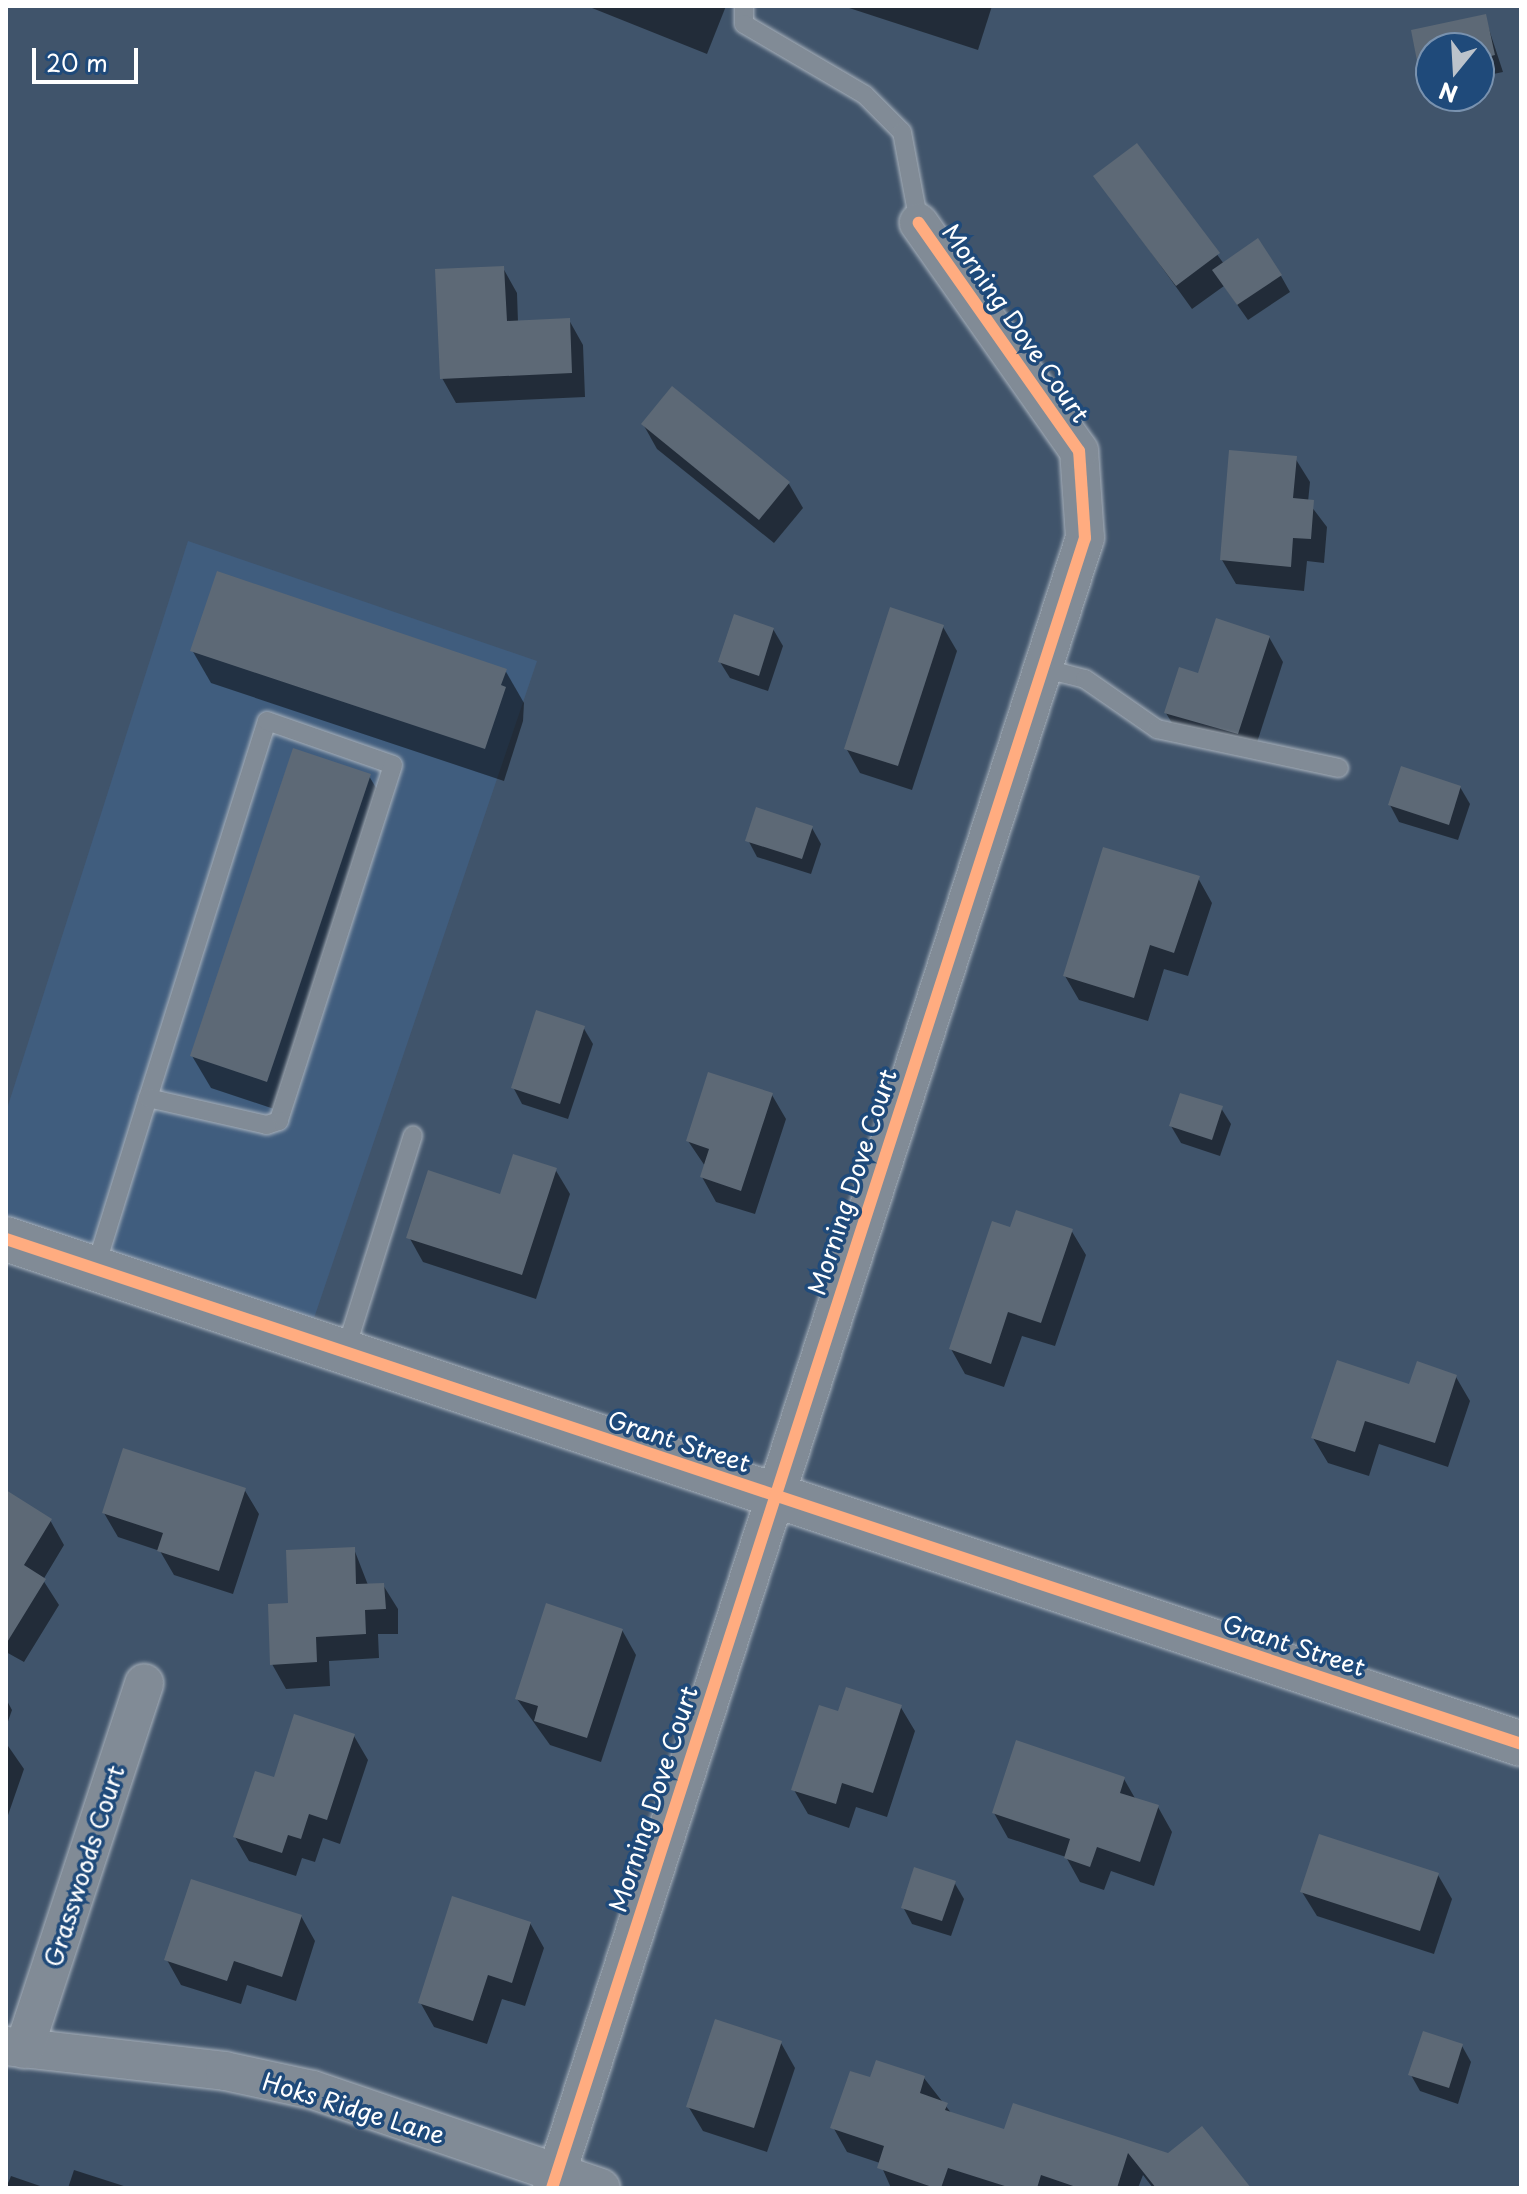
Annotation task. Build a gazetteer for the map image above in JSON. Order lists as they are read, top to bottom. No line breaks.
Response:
{"streets":{"street":["Morning Dove Court","Grant Street","Grasswoods Court","Hoks Ridge Lane"]},"crossings":[["Morning Dove Court","Grant Street"],["Morning Dove Court","Hoks Ridge Lane"],["Grasswoods Court","Hoks Ridge Lane"]],"scale_bar":"20 m","north":"bottom"}
